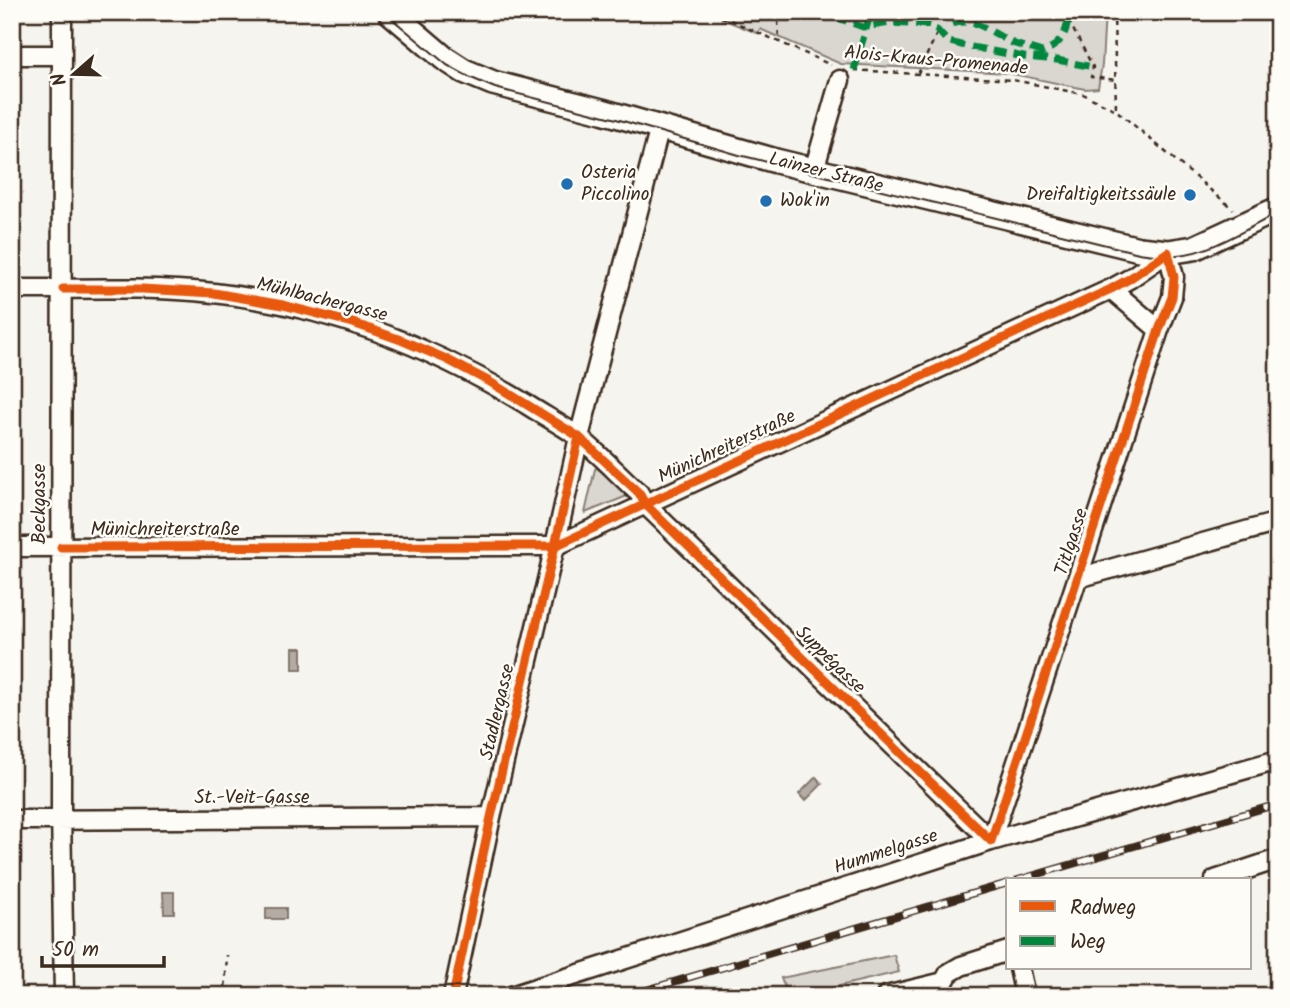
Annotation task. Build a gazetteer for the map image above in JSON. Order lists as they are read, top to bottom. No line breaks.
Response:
{"streets":{"main road":["Lainzer Straße"],"street":["Mühlbachergasse","Münichreiterstraße","Beckgasse","Titlgasse","Suppégasse","Stadlergasse","St.-Veit-Gasse","Hummelgasse"],"path":["Alois-Kraus-Promenade"]},"crossings":[["Alois-Kraus-Promenade","Lainzer Straße"],["Lainzer Straße","Münichreiterstraße"],["Lainzer Straße","Titlgasse"],["Lainzer Straße","Stadlergasse"],["Mühlbachergasse","Münichreiterstraße"],["Mühlbachergasse","Beckgasse"],["Mühlbachergasse","Suppégasse"],["Mühlbachergasse","Stadlergasse"],["Münichreiterstraße","Beckgasse"],["Münichreiterstraße","Titlgasse"],["Münichreiterstraße","Suppégasse"],["Münichreiterstraße","Stadlergasse"],["Beckgasse","St.-Veit-Gasse"],["Titlgasse","Suppégasse"],["Titlgasse","Hummelgasse"],["Suppégasse","Hummelgasse"],["Stadlergasse","St.-Veit-Gasse"]],"places":["Osteria Piccolino","Dreifaltigkeitssäule","Wok'in"],"legend":["Radweg","Weg"],"scale_bar":"50 m","north":"left"}
